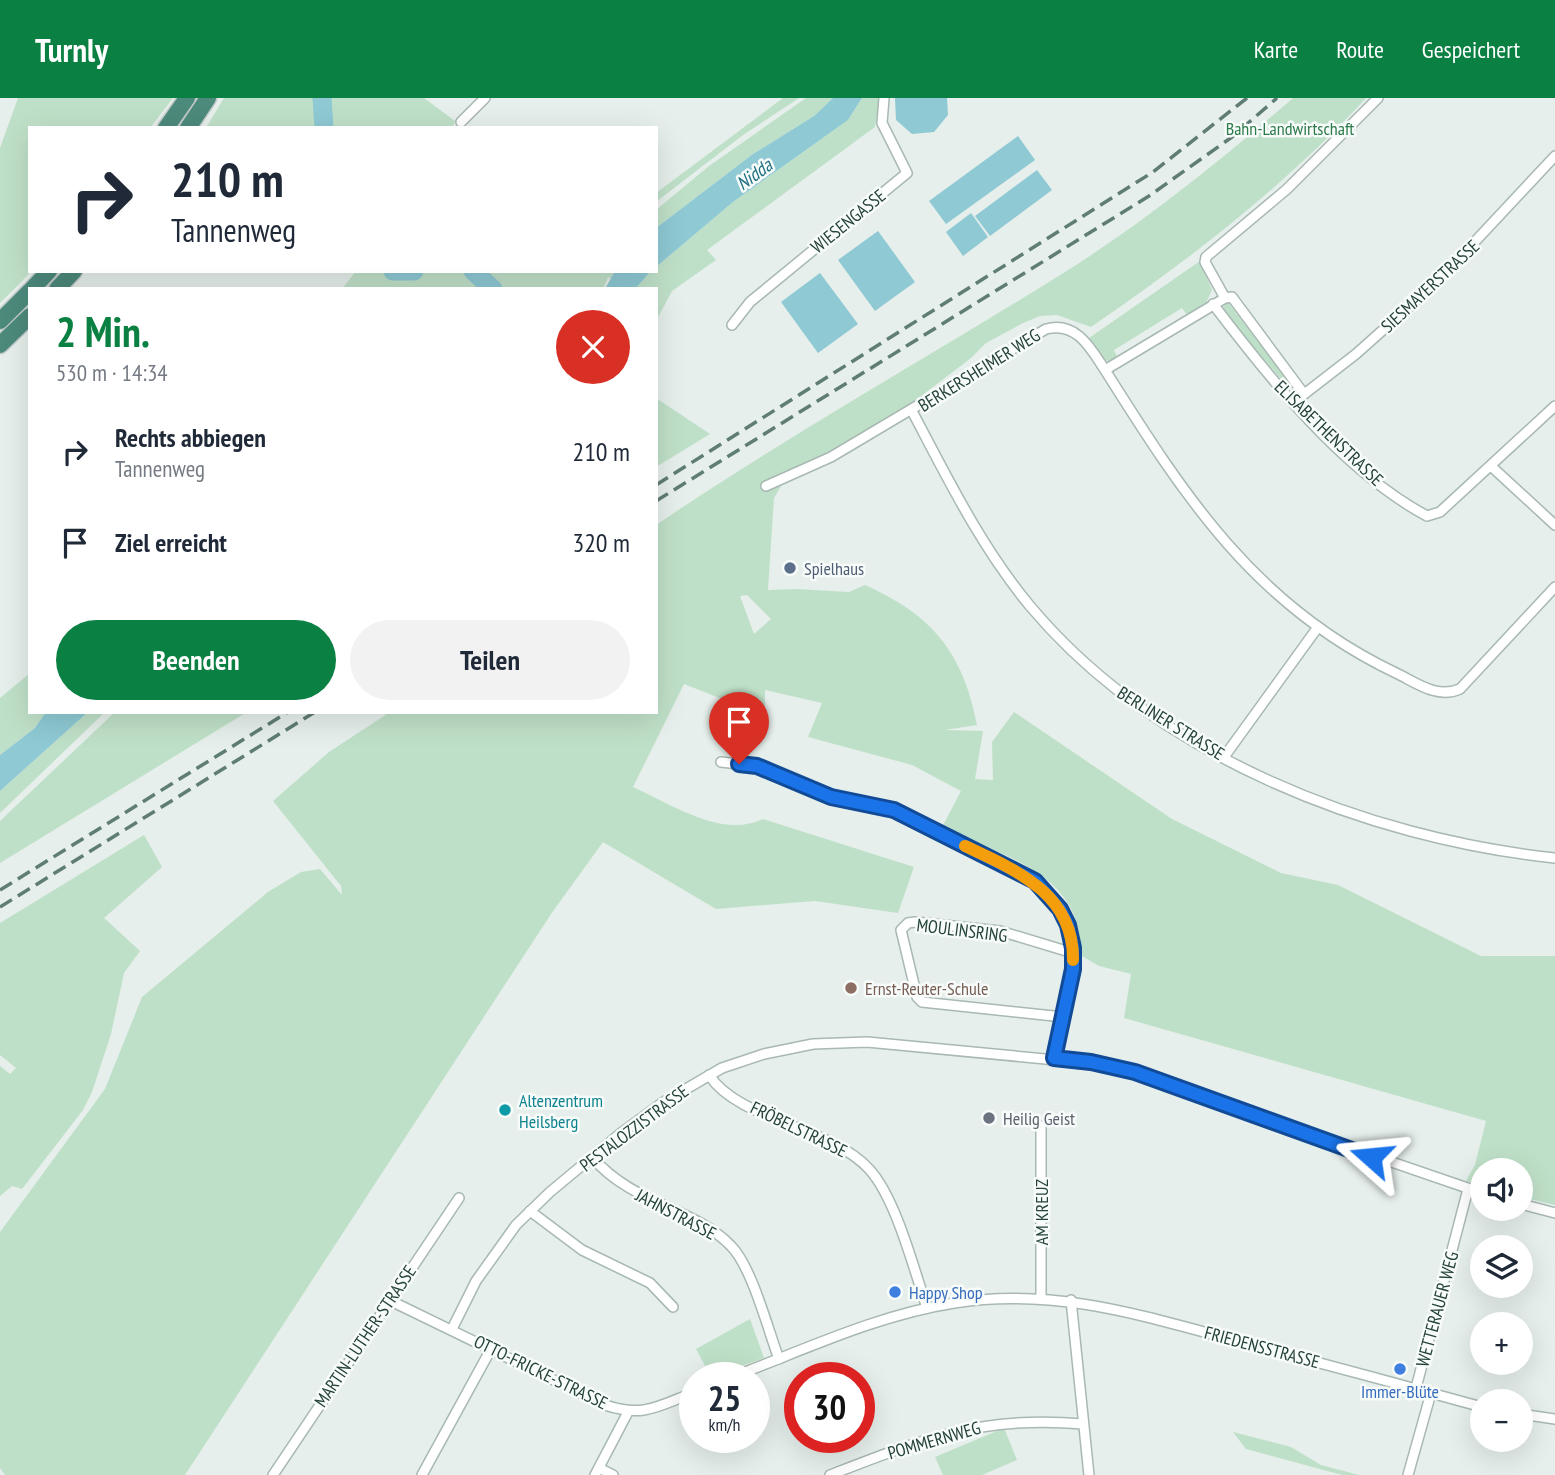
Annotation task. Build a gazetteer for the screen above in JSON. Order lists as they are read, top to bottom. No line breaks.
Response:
{"streets":{"street":["WIESENGASSE","SIESMAYERSTRASSE","BERKERSHEIMER WEG","ELISABETHENSTRASSE","BERLINER STRASSE","MOULINSRING","PESTALOZZISTRASSE","FRÖBELSTRASSE","AM KREUZ","JAHNSTRASSE","WETTERAUER WEG","MARTIN-LUTHER-STRASSE","FRIEDENSSTRASSE","OTTO-FRICKE-STRASSE","POMMERNWEG"]},"crossings":[["SIESMAYERSTRASSE","ELISABETHENSTRASSE"],["BERKERSHEIMER WEG","BERLINER STRASSE"],["PESTALOZZISTRASSE","FRÖBELSTRASSE"],["PESTALOZZISTRASSE","JAHNSTRASSE"],["PESTALOZZISTRASSE","WETTERAUER WEG"],["PESTALOZZISTRASSE","OTTO-FRICKE-STRASSE"],["AM KREUZ","FRIEDENSSTRASSE"],["WETTERAUER WEG","FRIEDENSSTRASSE"],["MARTIN-LUTHER-STRASSE","OTTO-FRICKE-STRASSE"]],"water":["Nidda"],"parks":["Bahn-Landwirtschaft"],"places":["Spielhaus","Ernst-Reuter-Schule","Altenzentrum Heilsberg","Heilig Geist","Happy Shop","Immer-Blüte"],"page":{"header":"Turnly","nav":["Karte","Route","Gespeichert"],"turn":["210 m","Tannenweg"],"heading":["2 Min.","530 m · 14:34"],"list":[{"name":"Rechts abbiegen","note":"Tannenweg","value":"210 m"},{"name":"Ziel erreicht","value":"320 m"}],"buttons":["Beenden","Teilen"],"map_buttons":["+","−"],"speed":"25 km/h","limit":"30"}}
